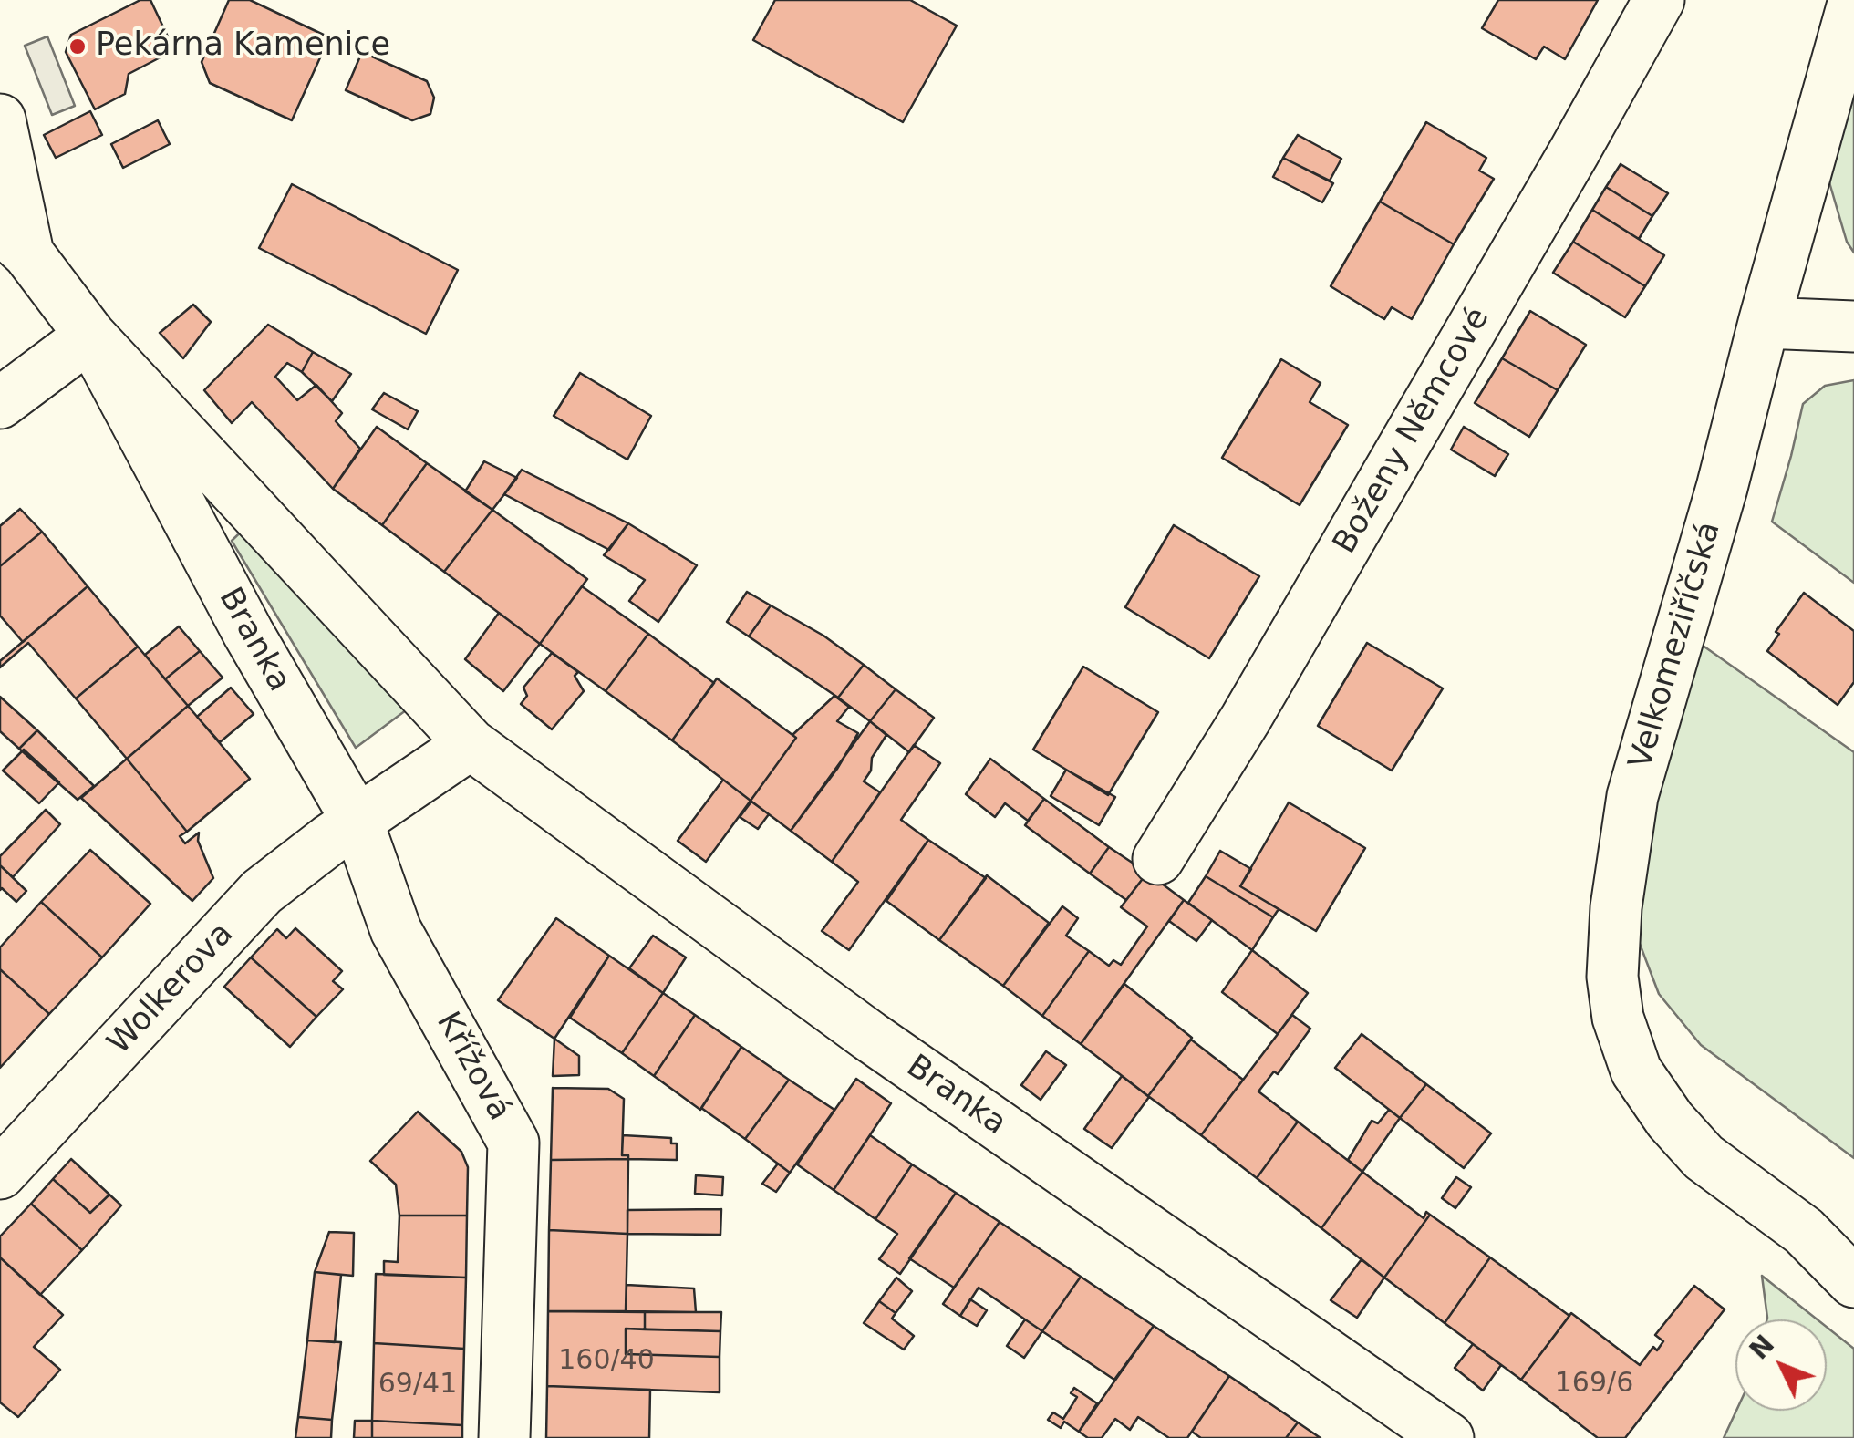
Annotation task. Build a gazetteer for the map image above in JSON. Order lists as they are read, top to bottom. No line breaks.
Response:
{"streets":{"street":["Boženy Němcové","Branka","Velkomeziříčská","Wolkerova","Křížová"]},"crossings":[["Branka","Wolkerova"],["Branka","Křížová"],["Wolkerova","Křížová"]],"places":["Pekárna Kamenice"],"house_numbers":["160/40","169/6","69/41"],"north":"top left"}
